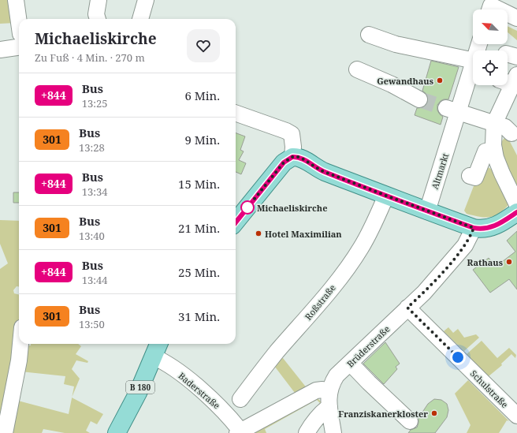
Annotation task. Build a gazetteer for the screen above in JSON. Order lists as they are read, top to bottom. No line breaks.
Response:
{"streets":{"main road":["B 180"],"street":["Altmarkt","Roßstraße","Brüderstraße","Schulstraße","Baderstraße"]},"crossings":[["Brüderstraße","Schulstraße"],["B 180","Baderstraße"]],"places":["Gewandhaus","Michaeliskirche","Hotel Maximilian","Rathaus","Franziskanerkloster"],"lines":["bus line +844"],"north":"top left","page":{"heading":["Michaeliskirche","Zu Fuß · 4 Min. · 270 m"],"list":[{"mark":"+844","name":"Bus","note":"13:25","value":"6 Min."},{"mark":"301","name":"Bus","note":"13:28","value":"9 Min."},{"mark":"+844","name":"Bus","note":"13:34","value":"15 Min."},{"mark":"301","name":"Bus","note":"13:40","value":"21 Min."},{"mark":"+844","name":"Bus","note":"13:44","value":"25 Min."},{"mark":"301","name":"Bus","note":"13:50","value":"31 Min."}]}}
